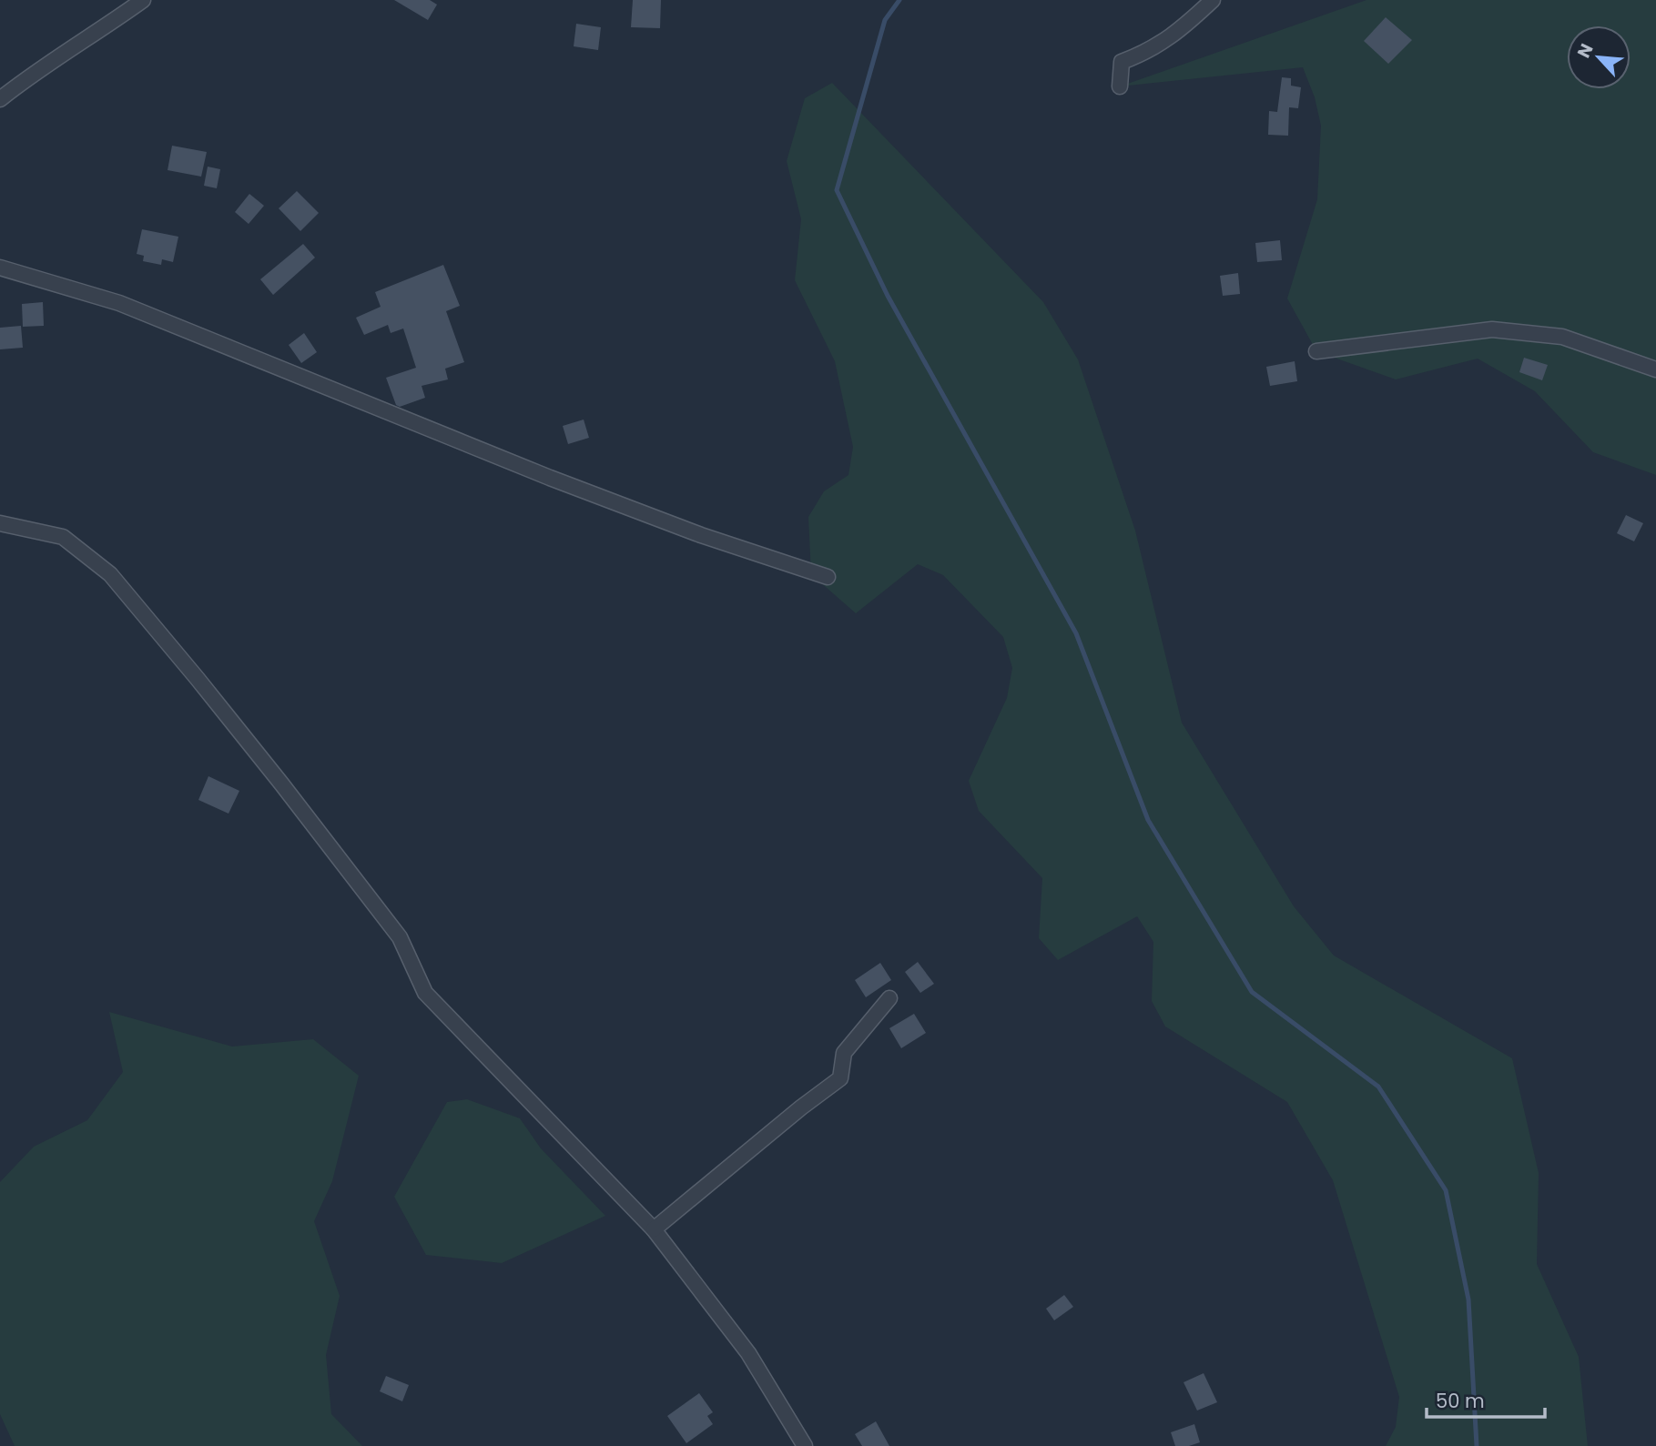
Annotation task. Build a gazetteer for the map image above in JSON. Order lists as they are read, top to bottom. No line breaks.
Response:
{"scale_bar":"50 m","north":"top left"}
